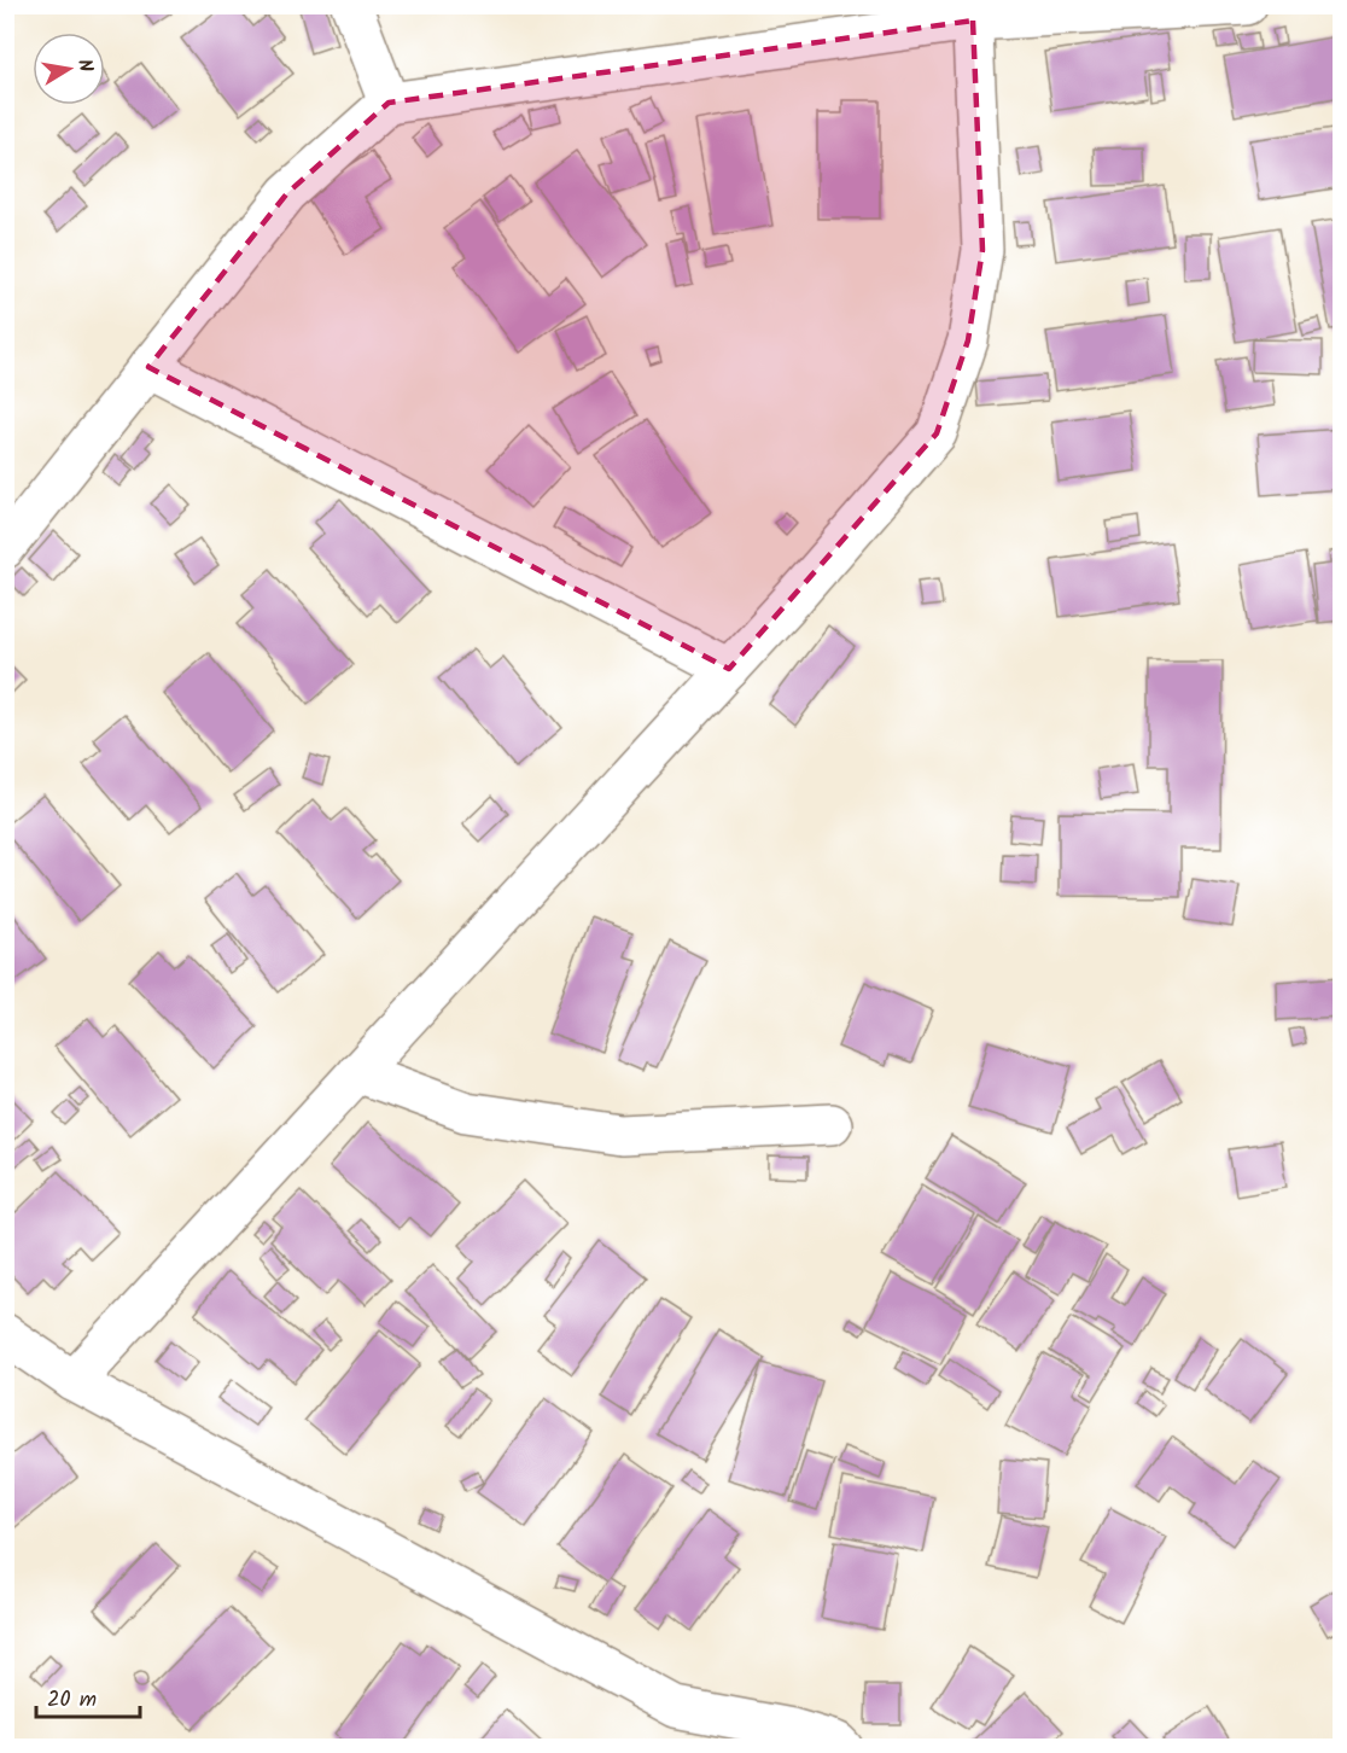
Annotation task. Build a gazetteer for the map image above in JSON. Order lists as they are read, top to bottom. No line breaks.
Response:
{"scale_bar":"20 m","north":"right"}
